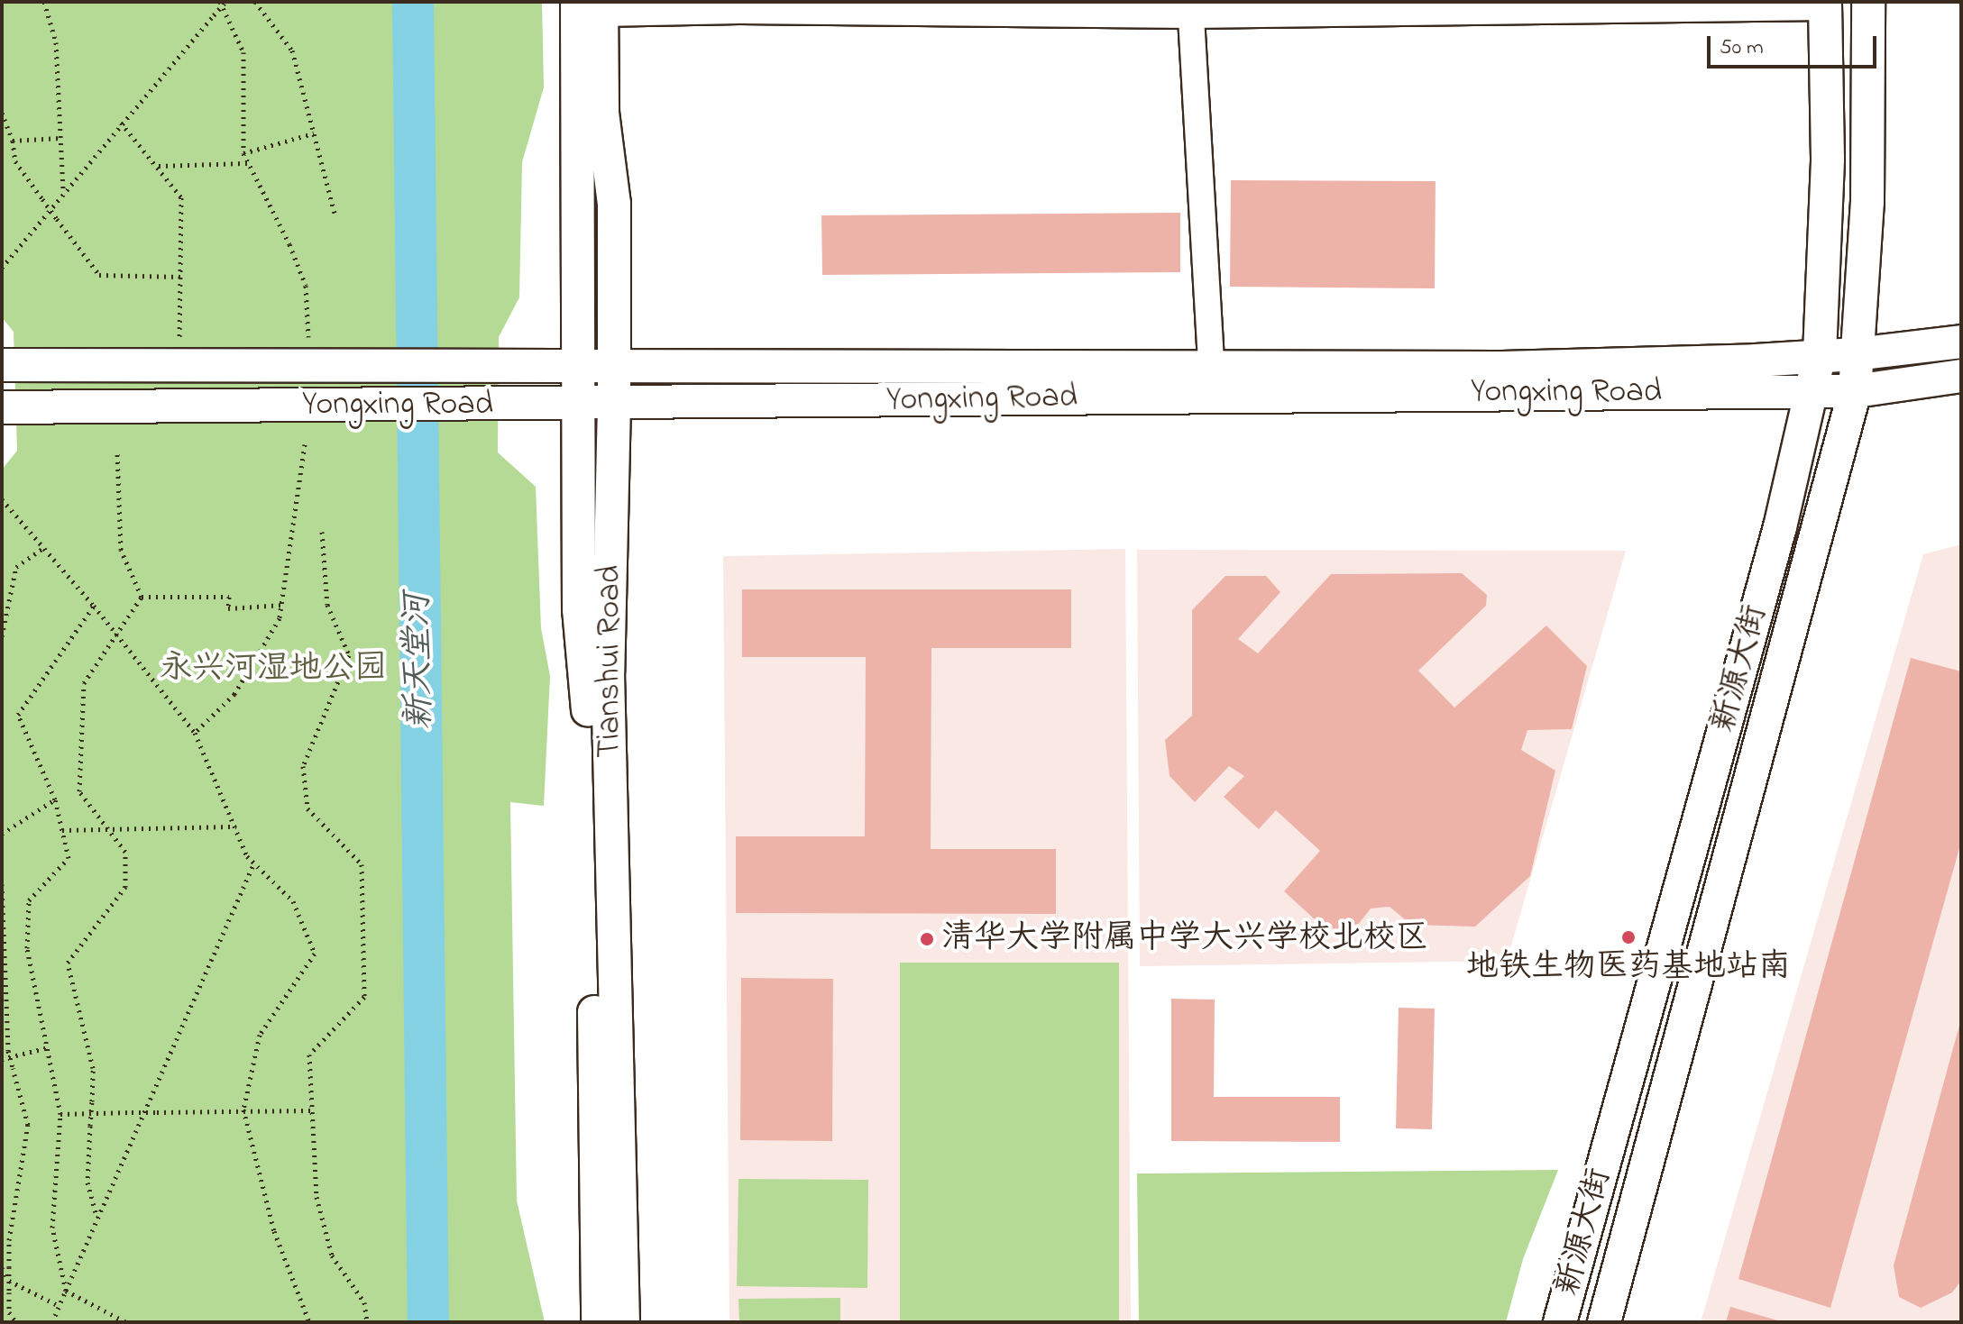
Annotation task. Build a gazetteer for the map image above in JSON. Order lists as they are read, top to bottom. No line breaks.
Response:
{"streets":{"main road":["Yongxing Road","Tianshui Road","新源大街"]},"crossings":[["Yongxing Road","Tianshui Road"],["Yongxing Road","新源大街"]],"water":["新天堂河"],"parks":["永兴河湿地公园"],"places":["地铁生物医药基地站南","清华大学附属中学大兴学校北校区"],"scale_bar":"50 m"}
